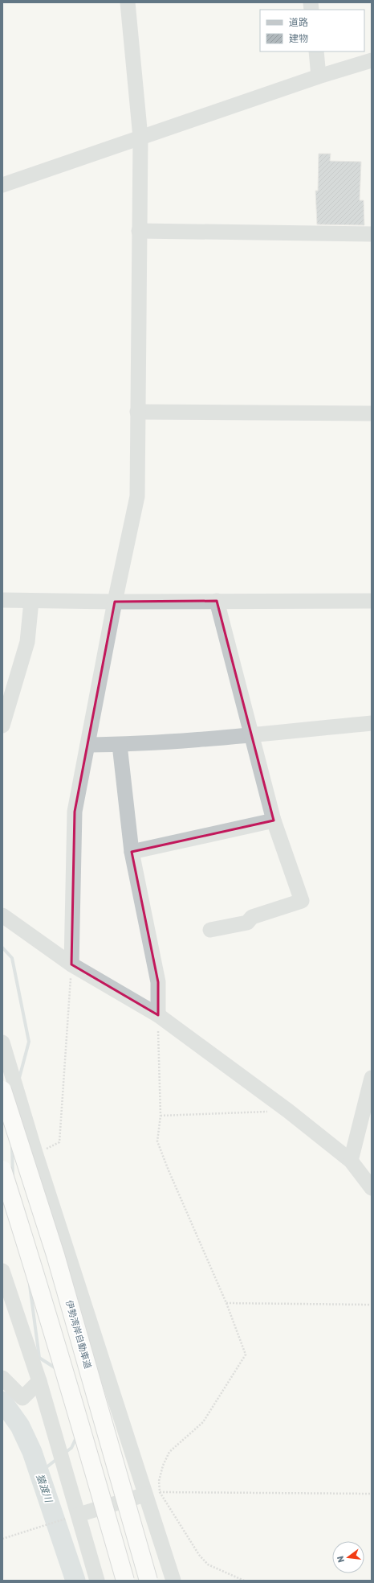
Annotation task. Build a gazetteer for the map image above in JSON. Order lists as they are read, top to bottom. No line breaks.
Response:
{"streets":{"highway":["伊勢湾岸自動車道"]},"water":["猿渡川"],"legend":["道路","建物"],"north":"left"}
